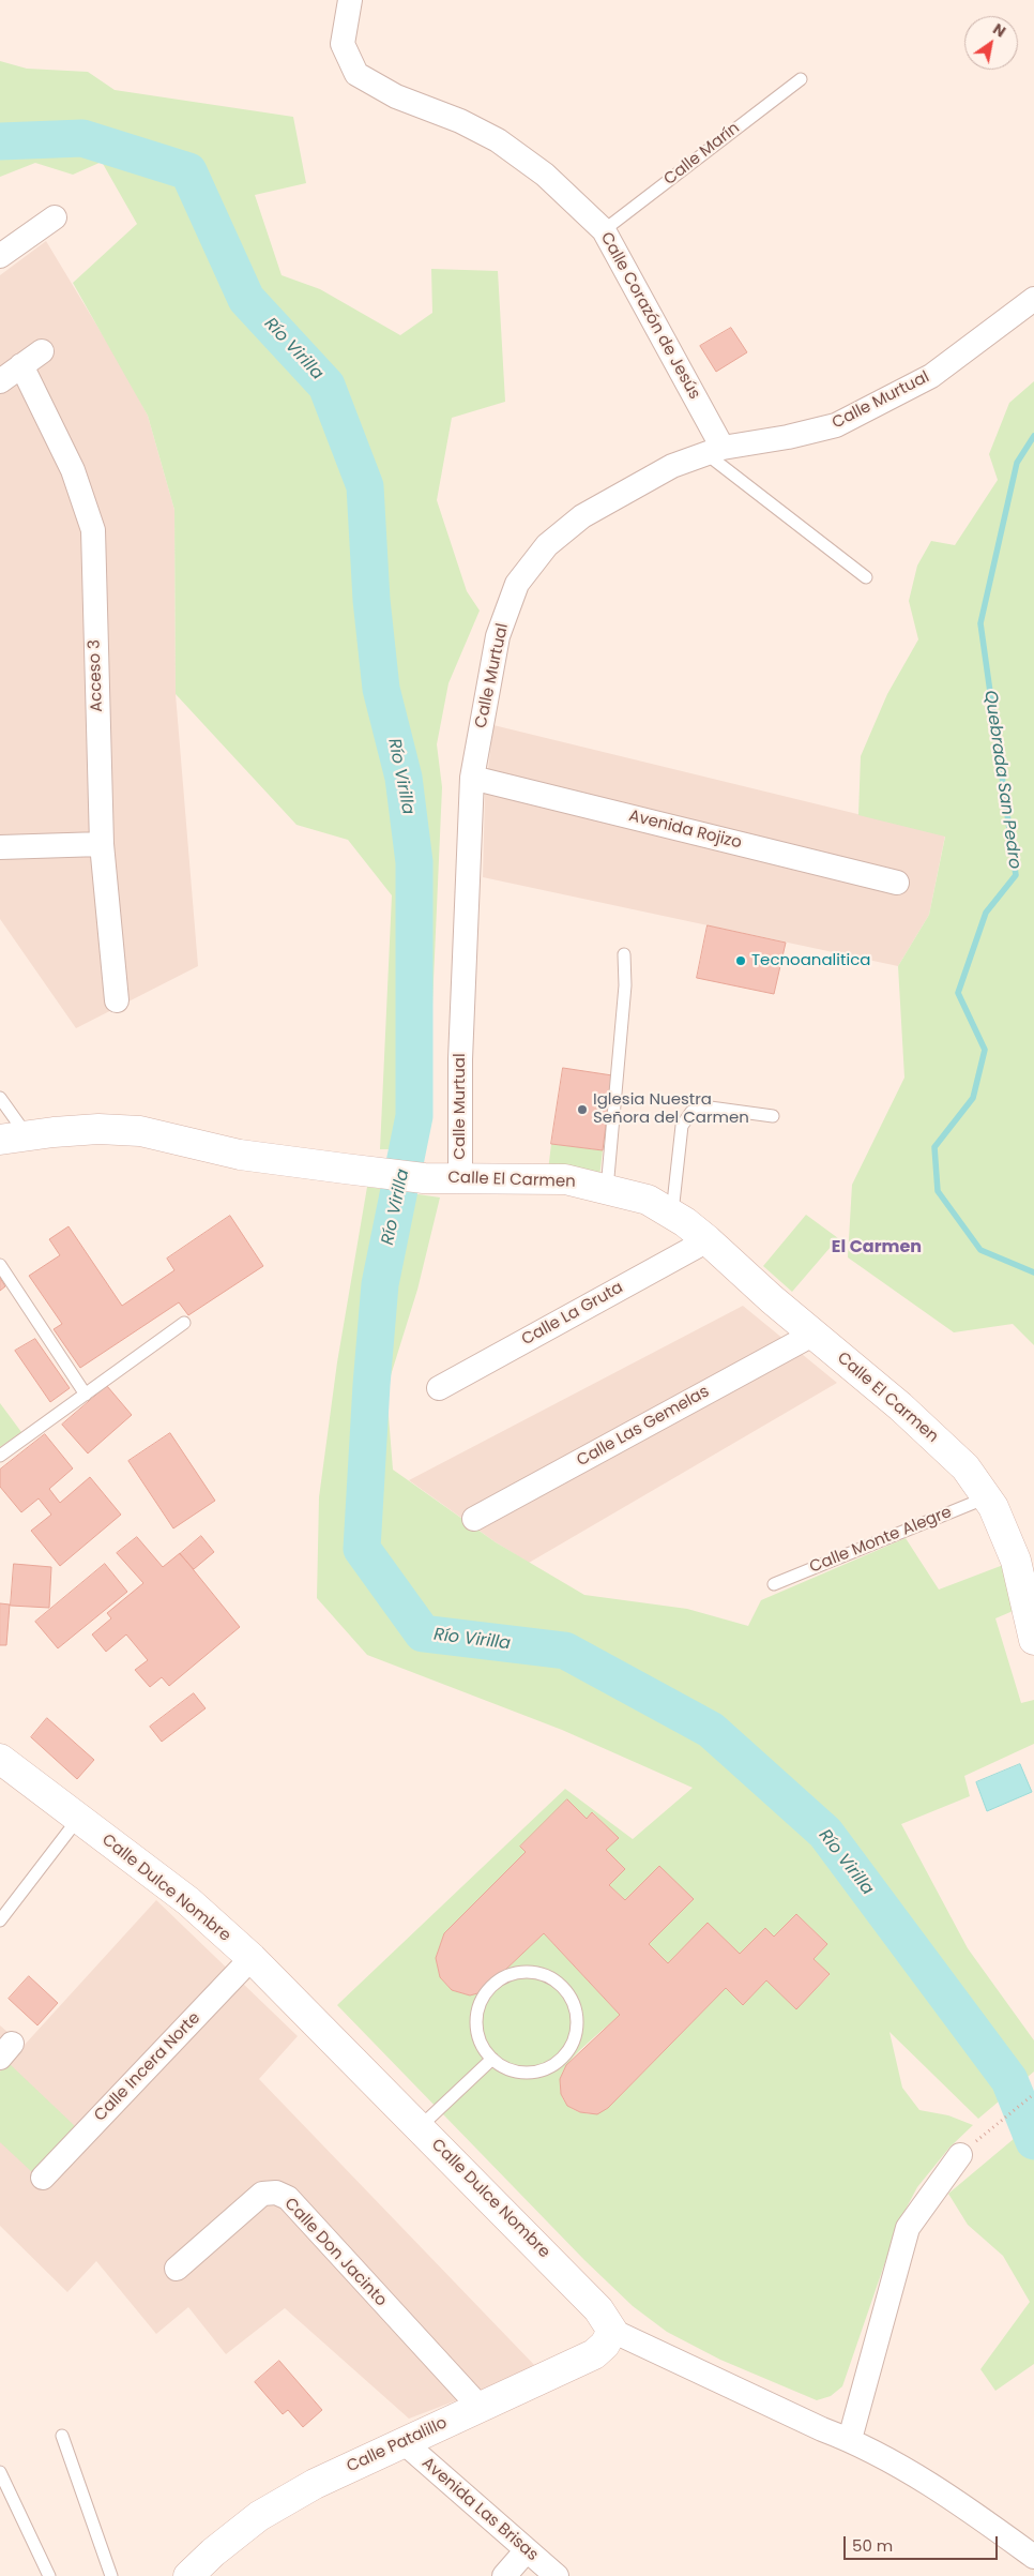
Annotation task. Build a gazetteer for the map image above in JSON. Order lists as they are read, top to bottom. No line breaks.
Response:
{"streets":{"street":["Calle Corazón de Jesús","Calle Murtual","Acceso 3","Avenida Rojizo","Calle El Carmen","Calle La Gruta","Calle Las Gemelas","Calle Dulce Nombre","Calle Incera Norte","Calle Don Jacinto","Calle Patalillo","Avenida Las Brisas"],"lane":["Calle Marín","Calle Monte Alegre"]},"crossings":[["Calle Marín","Calle Corazón de Jesús"],["Calle Corazón de Jesús","Calle Murtual"],["Calle Murtual","Avenida Rojizo"],["Calle Murtual","Calle El Carmen"],["Calle El Carmen","Calle La Gruta"],["Calle El Carmen","Calle Las Gemelas"],["Calle El Carmen","Calle Monte Alegre"],["Calle Dulce Nombre","Calle Incera Norte"],["Calle Dulce Nombre","Calle Patalillo"],["Calle Don Jacinto","Calle Patalillo"],["Calle Patalillo","Avenida Las Brisas"]],"districts":["El Carmen"],"water":["Río Virilla","Quebrada San Pedro"],"places":["Tecnoanalitica","Iglesia Nuestra Señora del Carmen"],"scale_bar":"50 m","north":"top right"}
